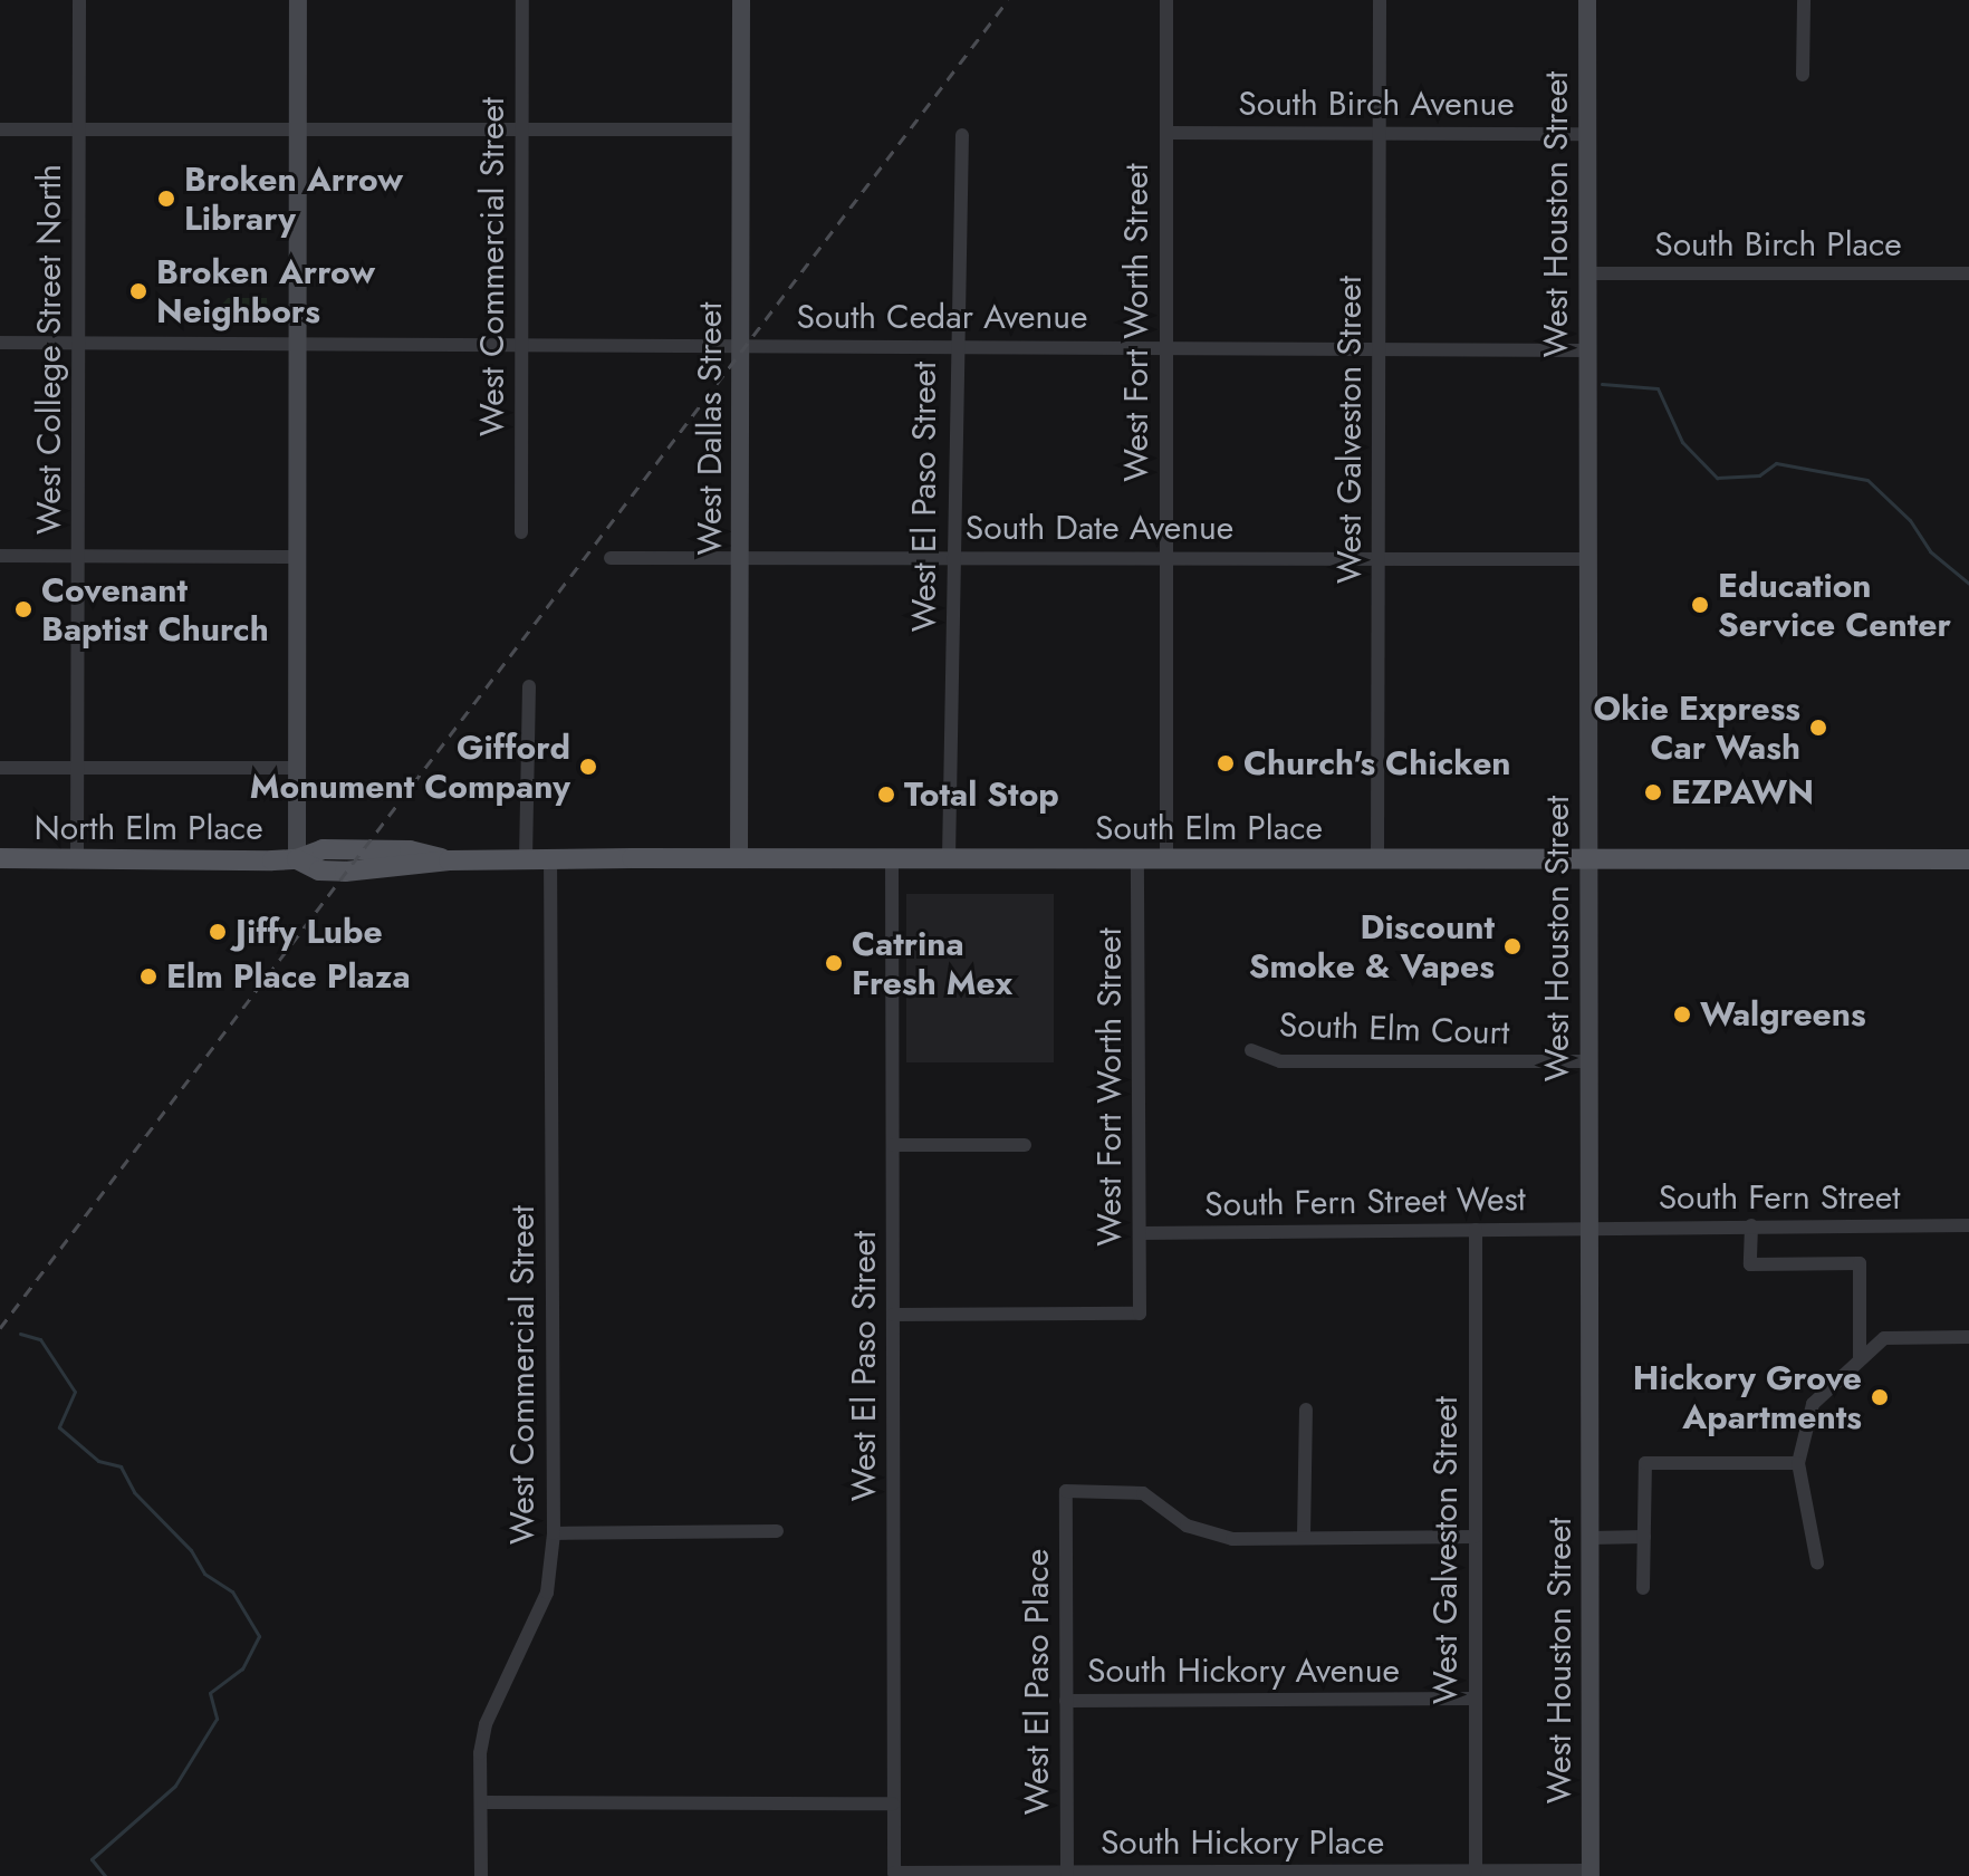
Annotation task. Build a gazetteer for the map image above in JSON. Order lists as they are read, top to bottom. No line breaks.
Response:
{"streets":{"main road":["West Houston Street","West Dallas Street","North Elm Place","South Elm Place"],"street":["South Birch Avenue","South Birch Place","West Commercial Street","South Cedar Avenue","West Fort Worth Street","West College Street North","West Galveston Street","West El Paso Street","South Date Avenue","South Elm Court","South Fern Street","South Fern Street West","South Hickory Avenue","West El Paso Place","South Hickory Place"]},"crossings":[["South Birch Avenue","West Houston Street"],["South Birch Avenue","West Fort Worth Street"],["South Birch Avenue","West Galveston Street"],["West Houston Street","South Birch Place"],["West Houston Street","South Cedar Avenue"],["West Houston Street","South Date Avenue"],["West Houston Street","South Elm Place"],["West Houston Street","South Elm Court"],["West Houston Street","South Fern Street"],["West Houston Street","South Fern Street West"],["West Houston Street","South Hickory Place"],["West Commercial Street","South Cedar Avenue"],["West Commercial Street","South Elm Place"],["South Cedar Avenue","West Fort Worth Street"],["South Cedar Avenue","West College Street North"],["South Cedar Avenue","West Dallas Street"],["South Cedar Avenue","West Galveston Street"],["South Cedar Avenue","West El Paso Street"],["West Fort Worth Street","West El Paso Street"],["West Fort Worth Street","South Date Avenue"],["West Fort Worth Street","South Elm Place"],["West Fort Worth Street","South Fern Street West"],["West College Street North","North Elm Place"],["West Dallas Street","South Date Avenue"],["West Dallas Street","South Elm Place"],["West Galveston Street","South Date Avenue"],["West Galveston Street","South Elm Place"],["West Galveston Street","South Fern Street West"],["West Galveston Street","South Hickory Avenue"],["West Galveston Street","South Hickory Place"],["West El Paso Street","South Date Avenue"],["West El Paso Street","South Elm Place"],["West El Paso Street","South Hickory Place"],["North Elm Place","South Elm Place"],["South Fern Street","South Fern Street West"],["South Hickory Avenue","West El Paso Place"],["West El Paso Place","South Hickory Place"]],"places":["Broken Arrow Library","Broken Arrow Neighbors","Education Service Center","Covenant Baptist Church","Okie Express Car Wash","Church's Chicken","Gifford Monument Company","EZPAWN","Total Stop","Jiffy Lube","Discount Smoke & Vapes","Catrina Fresh Mex","Elm Place Plaza","Walgreens","Hickory Grove Apartments"]}
